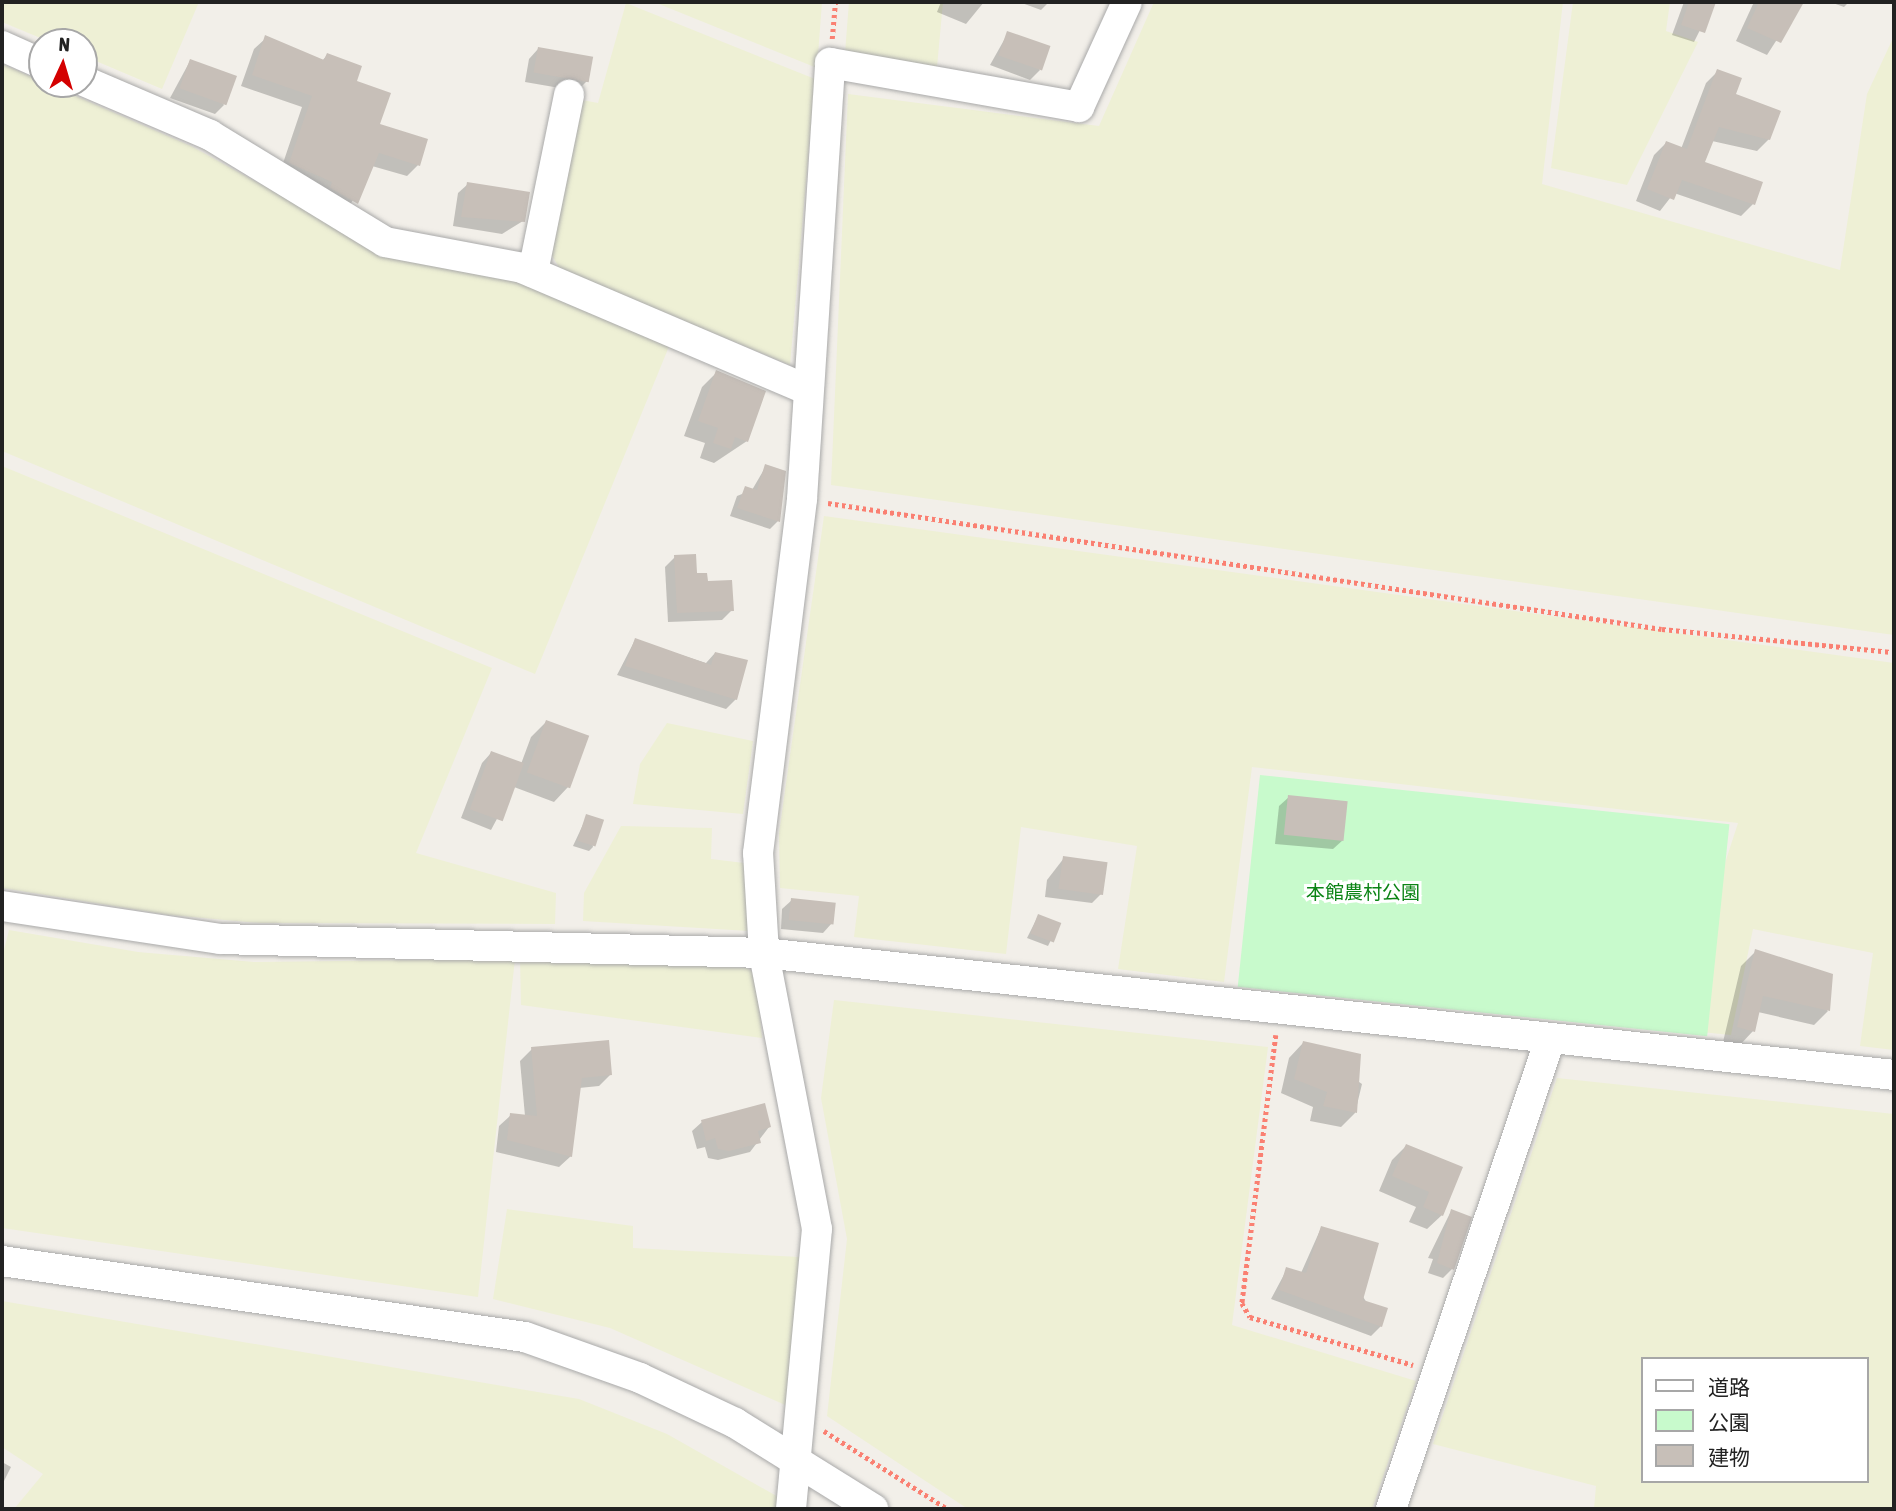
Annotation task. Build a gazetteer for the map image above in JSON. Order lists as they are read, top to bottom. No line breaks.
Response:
{"parks":["本館農村公園"],"legend":["道路","公園","建物"],"north":"top"}
